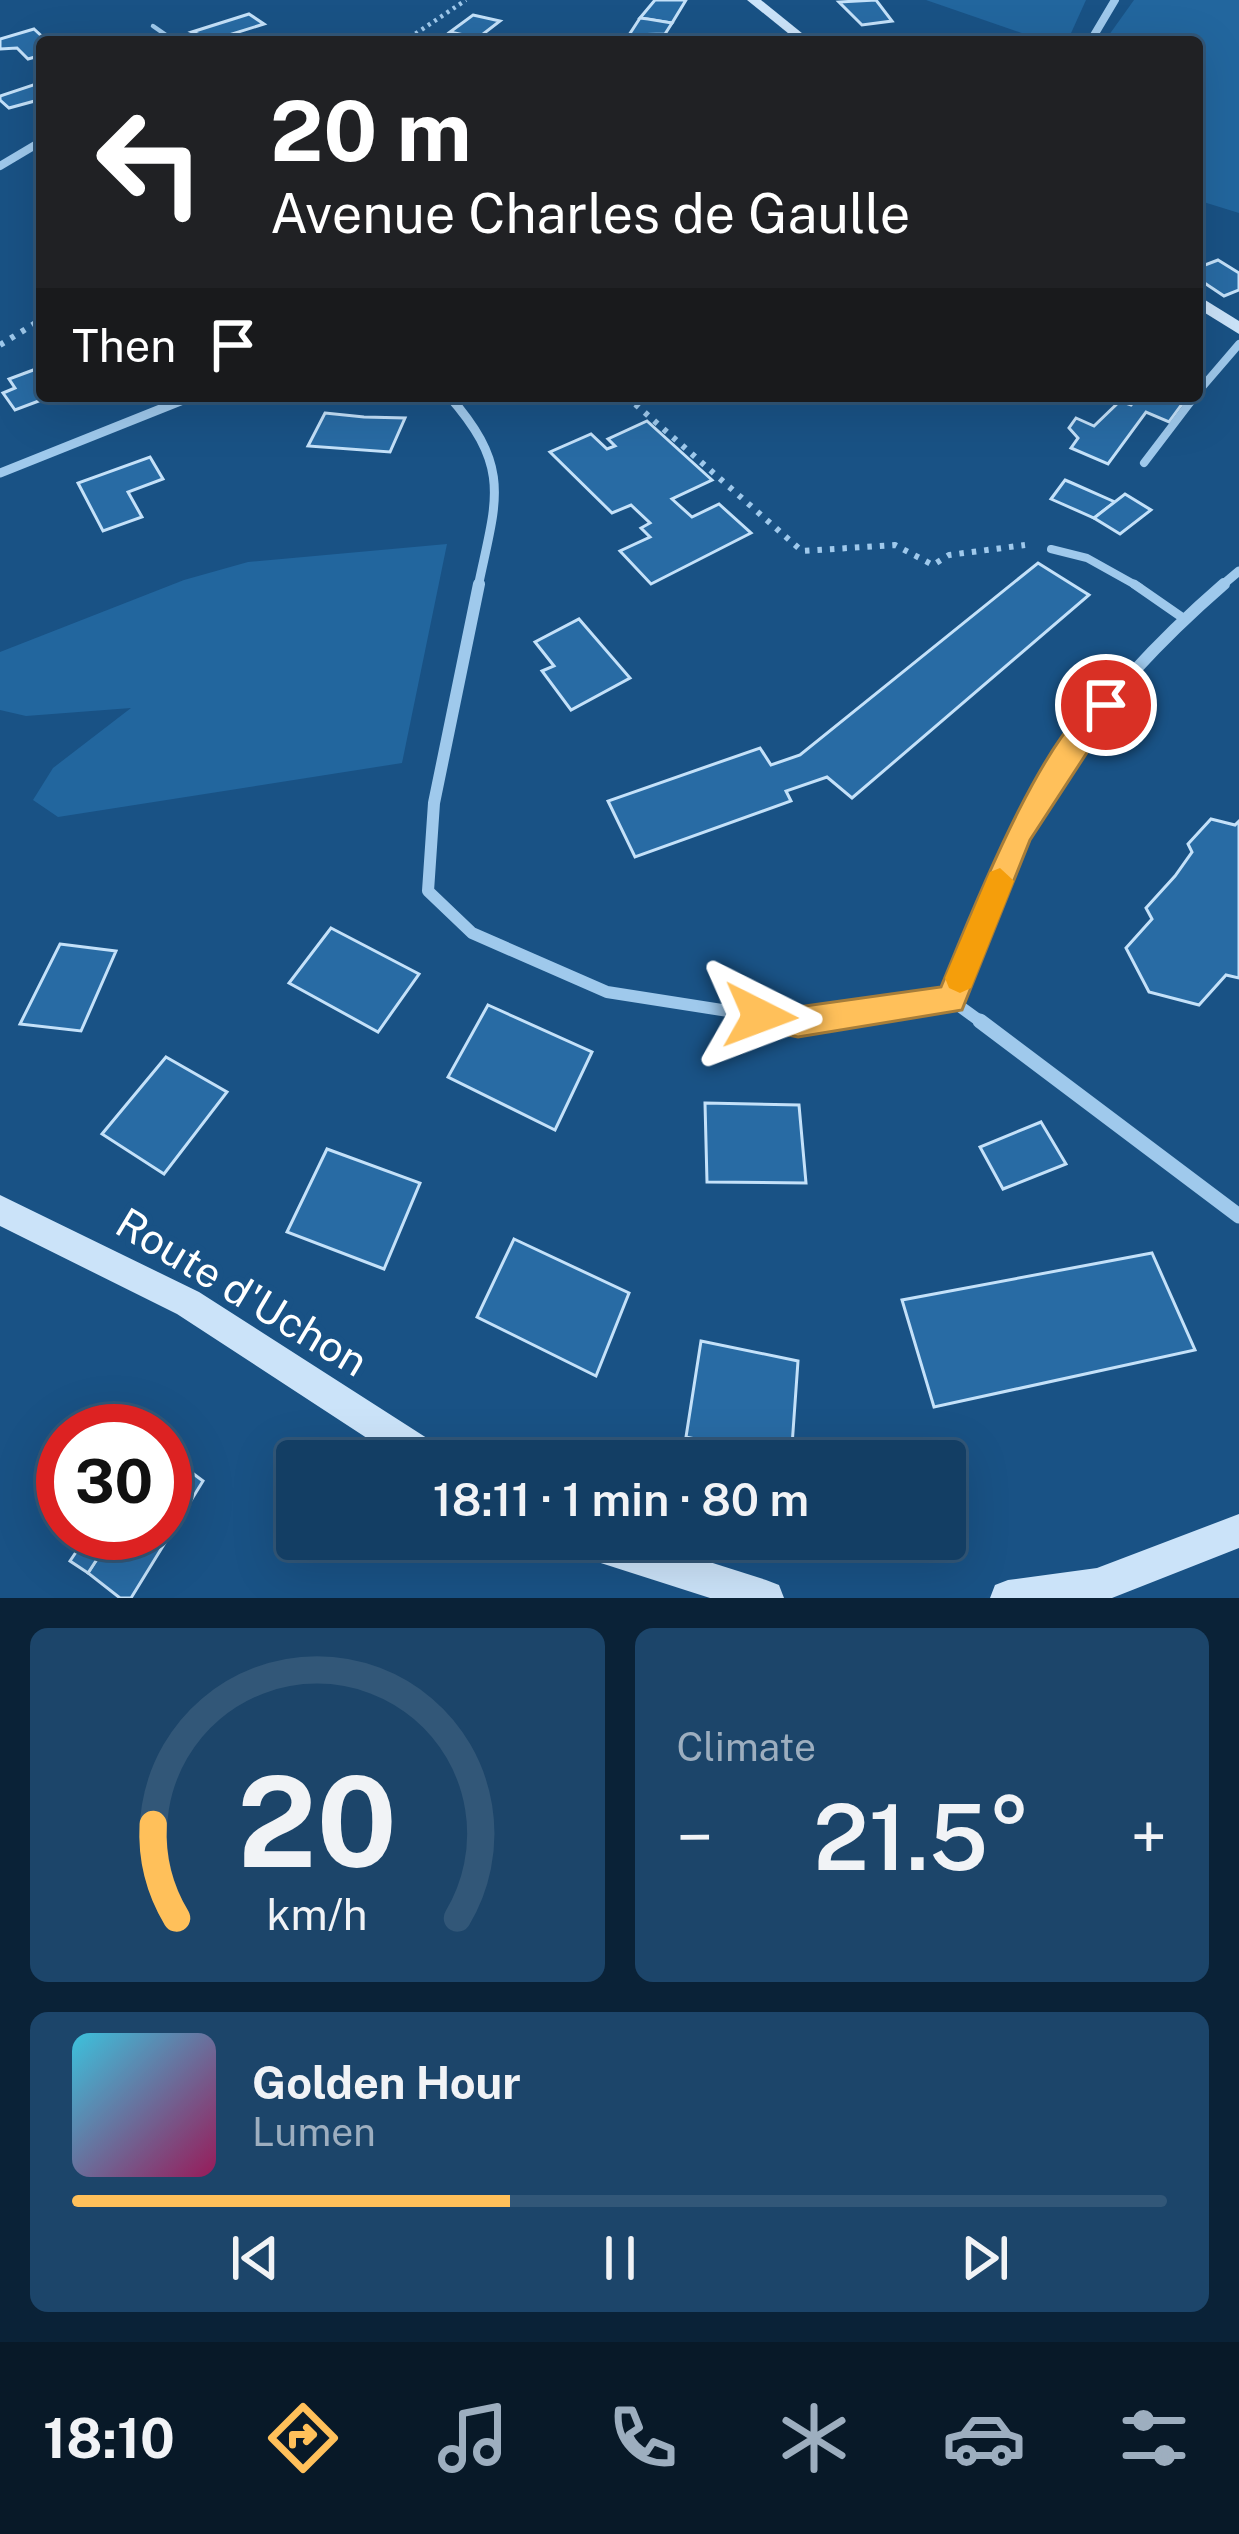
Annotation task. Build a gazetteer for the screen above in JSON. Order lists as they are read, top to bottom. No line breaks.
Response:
{"streets":{"street":["Route d'Uchon"]},"page":{"turn":["20 m","Avenue Charles de Gaulle"],"then":"Then","limit":"30","trip":"18:11 · 1 min · 80 m","tile":"Climate","heat":["−","21.5°","+"],"song":["Golden Hour","Lumen"],"tabs":"18:10","gauge":["20","km/h"]}}
